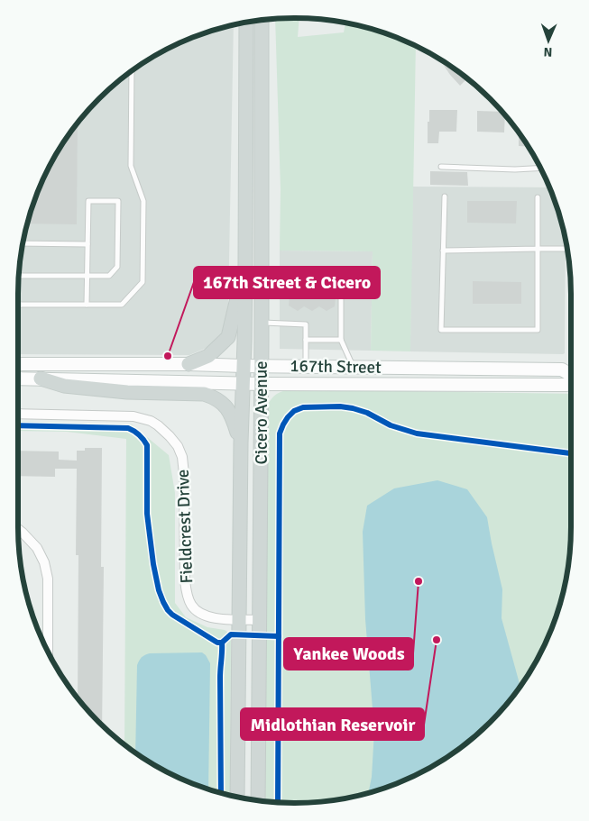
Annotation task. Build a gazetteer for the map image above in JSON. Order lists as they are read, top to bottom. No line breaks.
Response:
{"streets":{"main road":["167th Street","Cicero Avenue"],"street":["Fieldcrest Drive"]},"crossings":[["167th Street","Cicero Avenue"],["Cicero Avenue","Fieldcrest Drive"]],"places":["167th Street & Cicero","Yankee Woods","Midlothian Reservoir"],"north":"bottom"}
